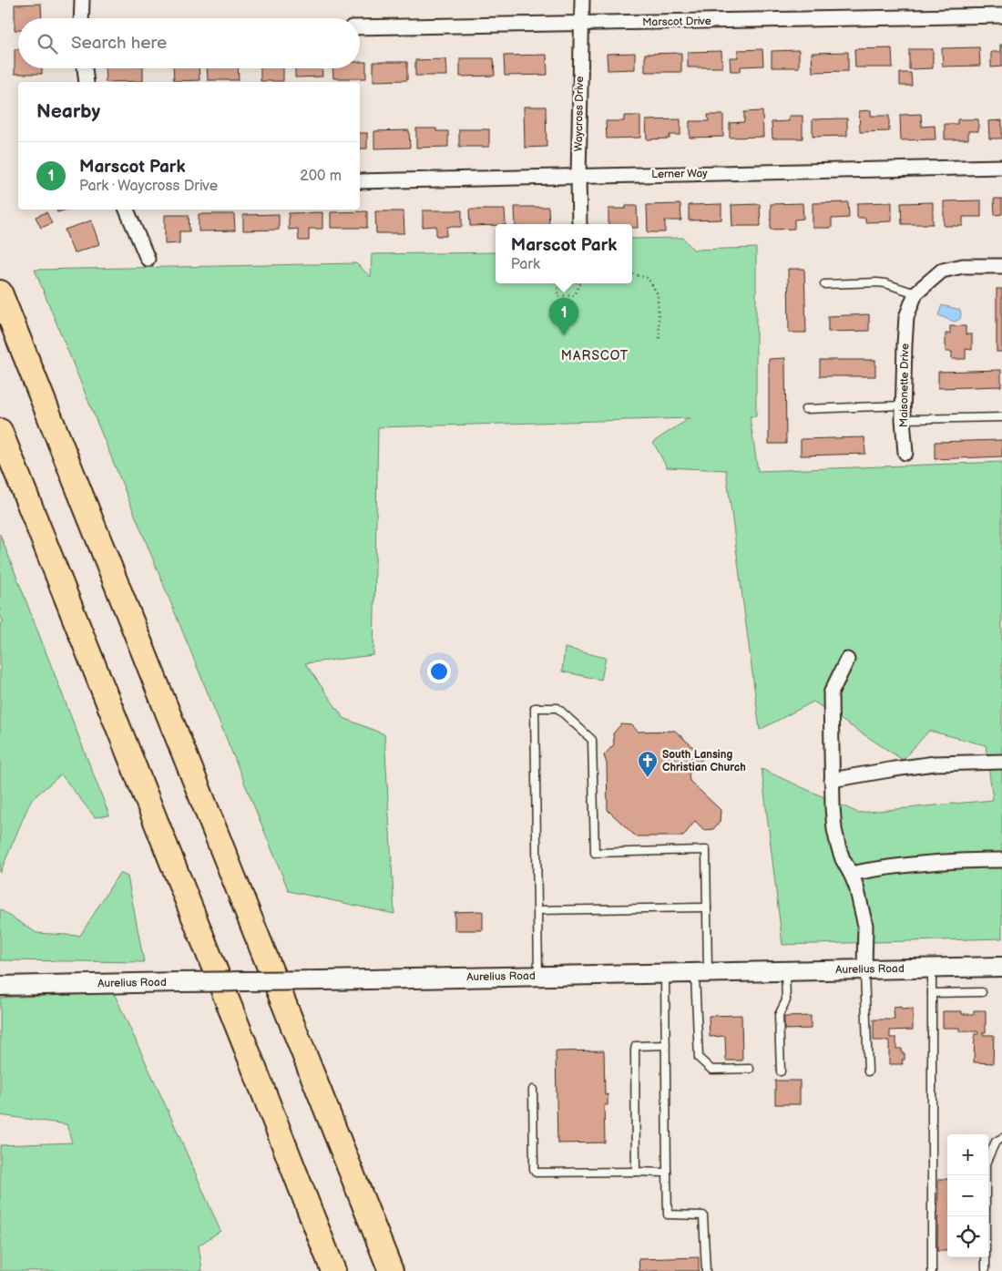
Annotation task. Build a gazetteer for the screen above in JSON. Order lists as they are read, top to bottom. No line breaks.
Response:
{"streets":{"street":["Marscot Drive","Waycross Drive","Lerner Way","Maisonette Drive","Aurelius Road"]},"crossings":[["Marscot Drive","Waycross Drive"],["Waycross Drive","Lerner Way"]],"districts":["MARSCOT"],"places":{"church":["South Lansing Christian Church"]},"page":{"search":"Search here","heading":"Nearby","list":[{"mark":"1","name":"Marscot Park","note":"Park · Waycross Drive","value":"200 m"}],"popup":["Marscot Park","Park"],"pins":"1","map_buttons":["+","−"]}}
